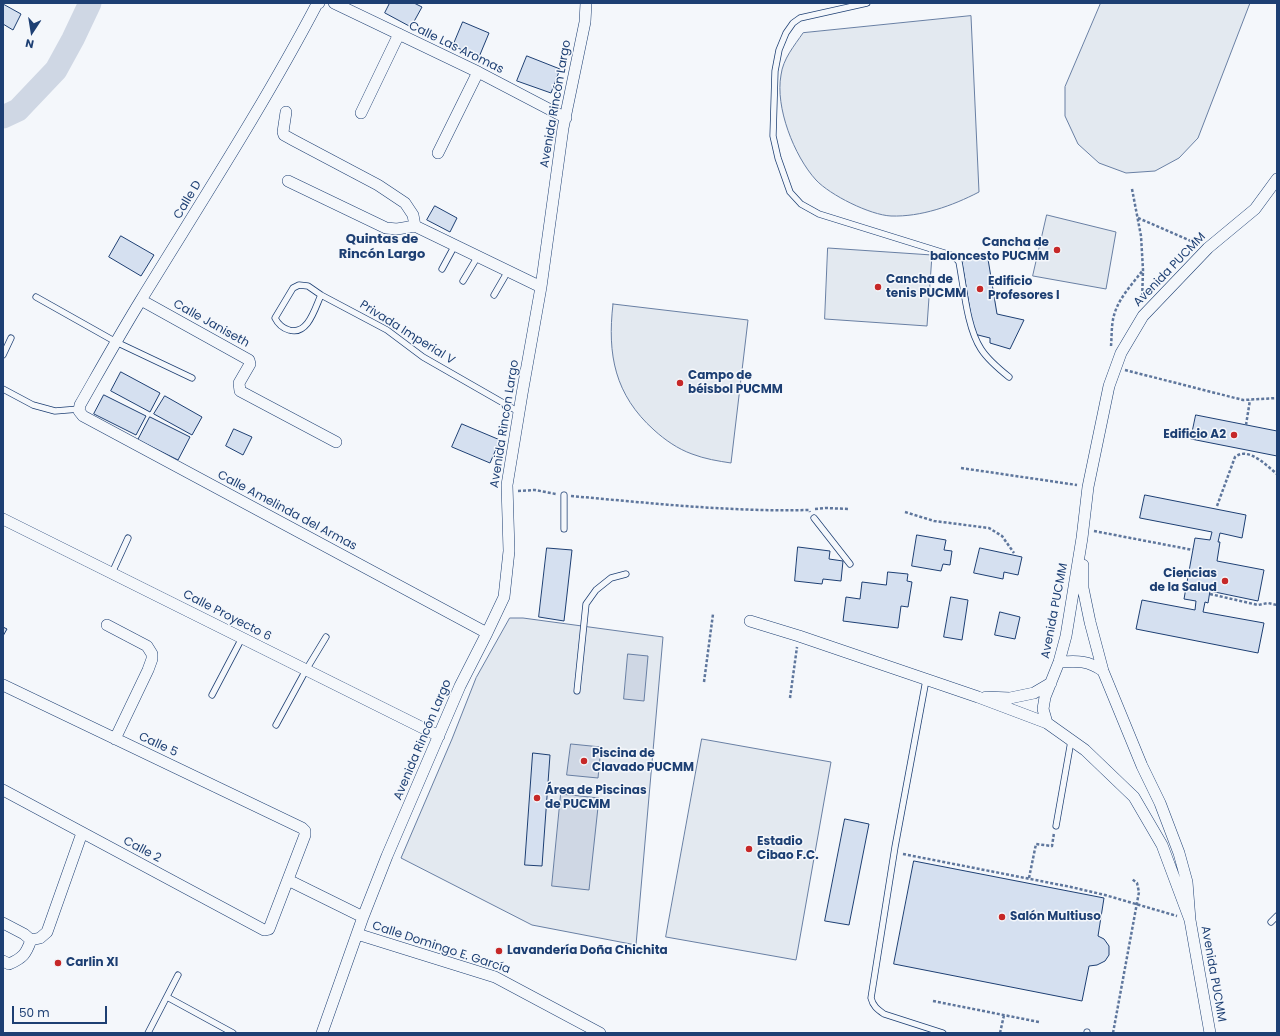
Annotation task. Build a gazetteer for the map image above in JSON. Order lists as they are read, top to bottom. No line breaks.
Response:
{"streets":{"street":["Calle Las Aromas","Avenida Rincón Largo","Calle D","Avenida PUCMM","Calle Janiseth","Calle Amelinda del Armas","Calle Proyecto 6","Calle 5","Calle 2","Calle Domingo E. García"],"lane":["Privada Imperial V"]},"crossings":[["Calle Las Aromas","Avenida Rincón Largo"],["Avenida Rincón Largo","Privada Imperial V"],["Avenida Rincón Largo","Calle Amelinda del Armas"],["Avenida Rincón Largo","Calle Proyecto 6"],["Avenida Rincón Largo","Calle Domingo E. García"],["Calle D","Calle Janiseth"],["Calle D","Calle Amelinda del Armas"],["Calle 5","Calle 2"]],"districts":["Quintas de Rincón Largo"],"places":["Cancha de baloncesto PUCMM","Cancha de tenis PUCMM","Edificio Profesores I","Campo de béisbol PUCMM","Edificio A2","Ciencias de la Salud","Piscina de Clavado PUCMM","Área de Piscinas de PUCMM","Estadio Cibao F.C.","Salón Multiuso","Lavandería Doña Chichita","Carlin XI"],"scale_bar":"50 m","north":"bottom"}
